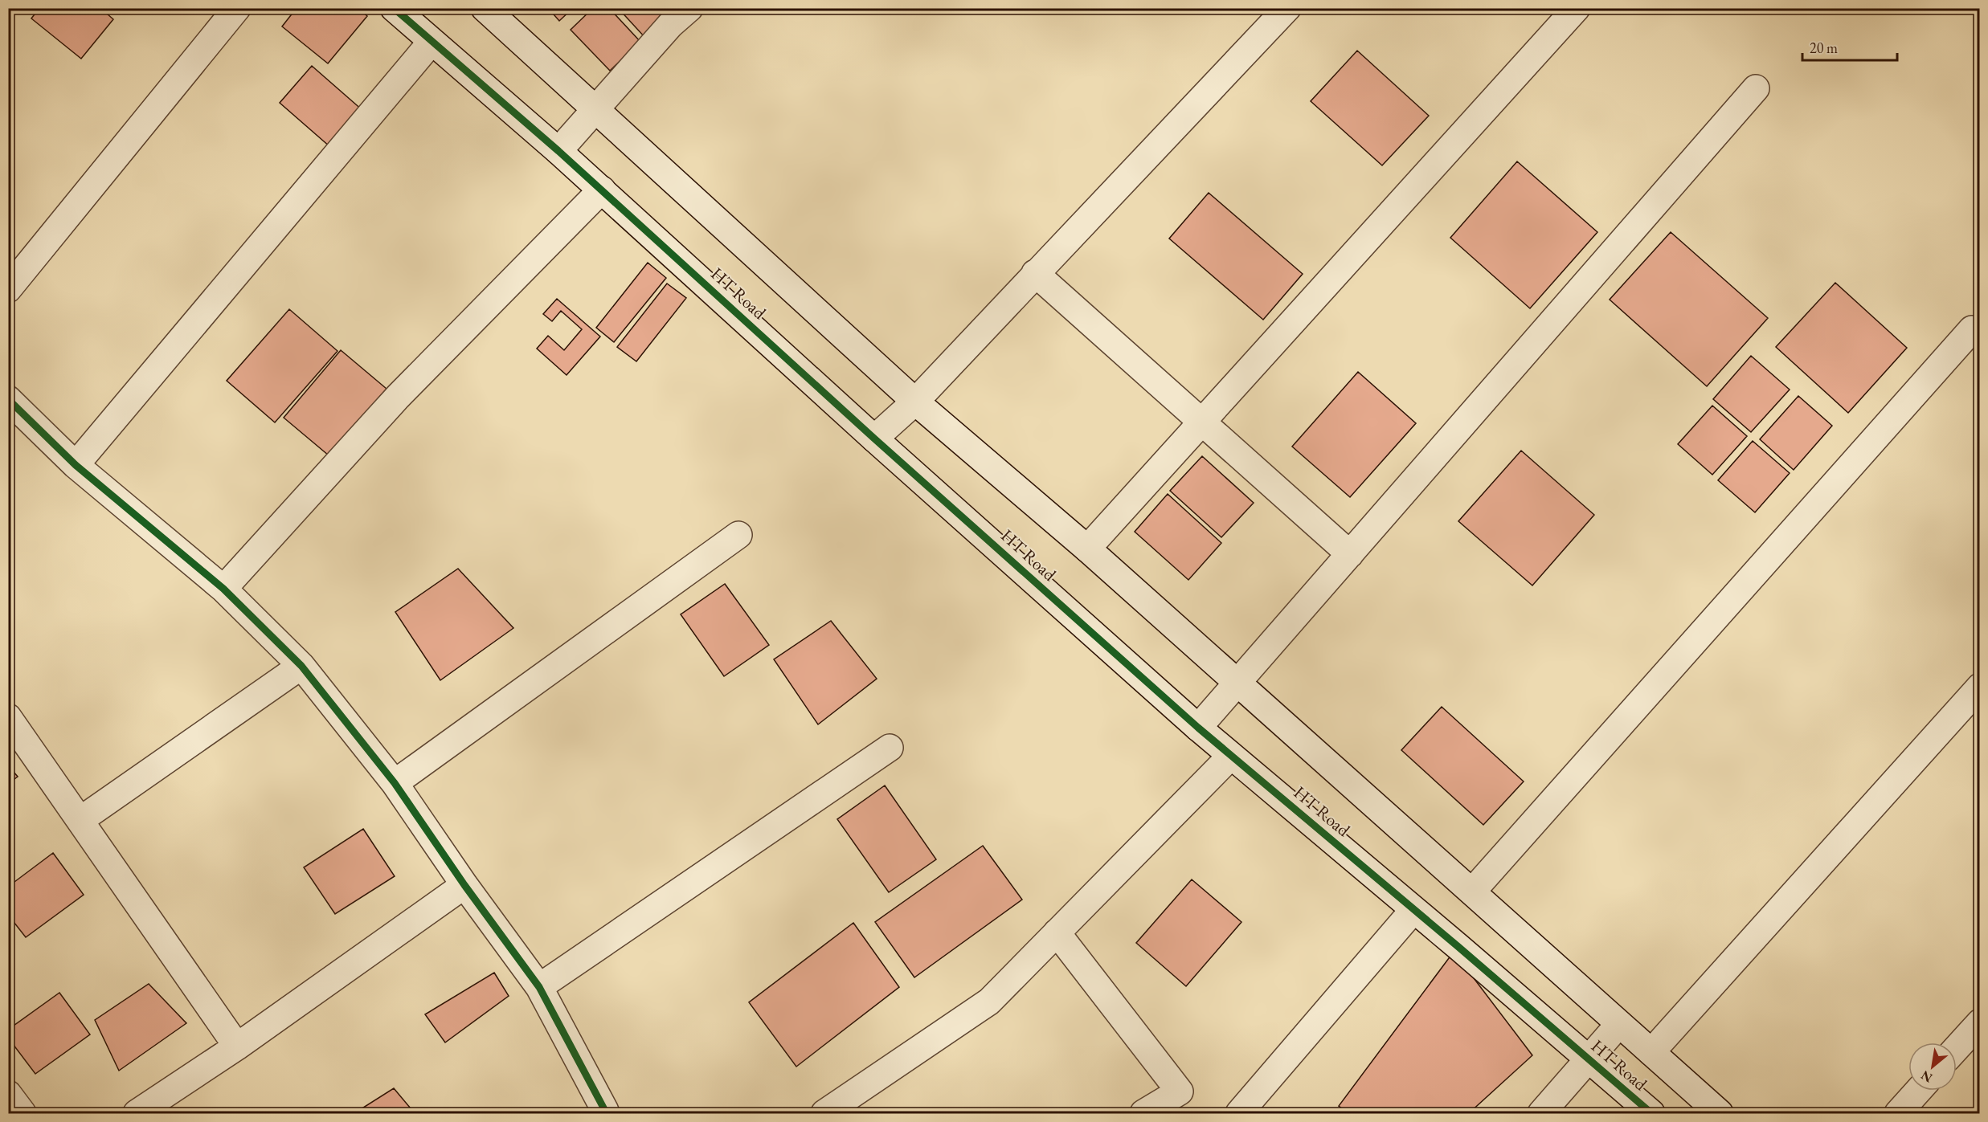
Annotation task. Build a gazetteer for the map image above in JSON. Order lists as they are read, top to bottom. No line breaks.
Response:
{"streets":{"street":["HT Road"]},"scale_bar":"20 m","north":"bottom left"}
